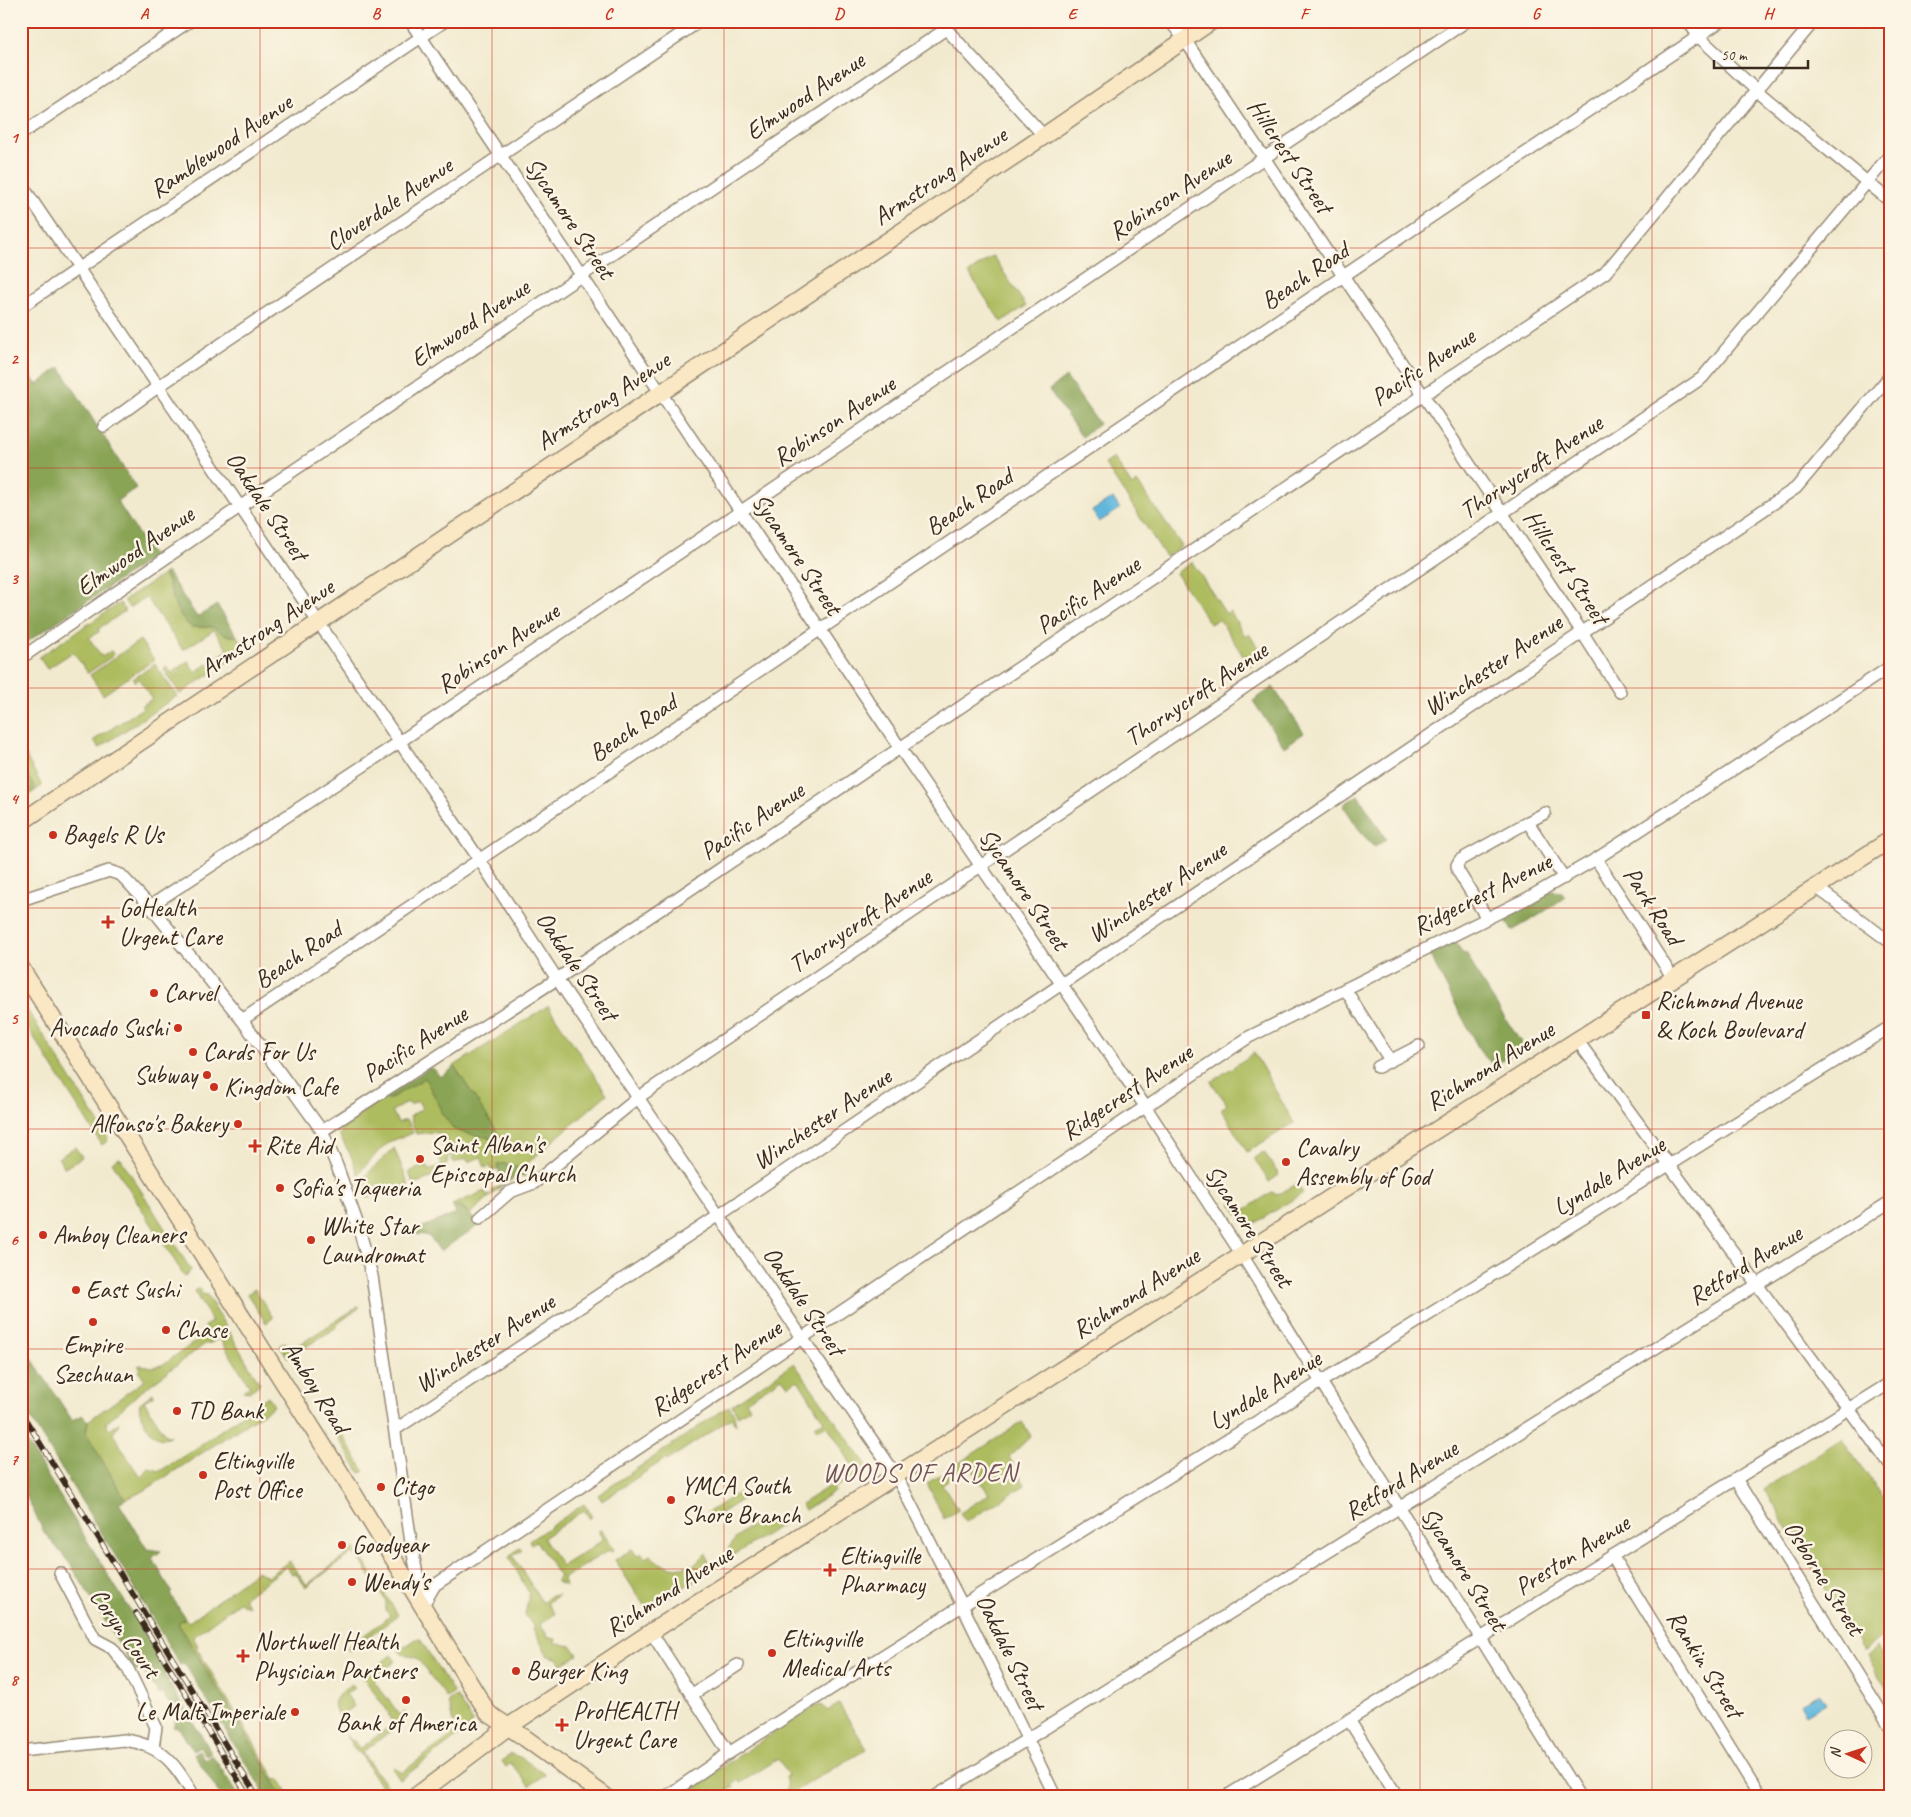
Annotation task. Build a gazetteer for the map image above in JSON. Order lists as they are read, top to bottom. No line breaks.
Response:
{"streets":{"main road":["Armstrong Avenue","Richmond Avenue","Amboy Road"],"street":["Elmwood Avenue","Ramblewood Avenue","Hillcrest Street","Robinson Avenue","Cloverdale Avenue","Sycamore Street","Beach Road","Pacific Avenue","Thornycroft Avenue","Oakdale Street","Winchester Avenue","Ridgecrest Avenue","Park Road","Lyndale Avenue","Retford Avenue","Preston Avenue","Osborne Street","Coryn Court","Rankin Street"]},"crossings":[["Elmwood Avenue","Sycamore Street"],["Elmwood Avenue","Oakdale Street"],["Ramblewood Avenue","Sycamore Street"],["Ramblewood Avenue","Oakdale Street"],["Hillcrest Street","Armstrong Avenue"],["Hillcrest Street","Robinson Avenue"],["Hillcrest Street","Beach Road"],["Hillcrest Street","Pacific Avenue"],["Hillcrest Street","Thornycroft Avenue"],["Hillcrest Street","Winchester Avenue"],["Armstrong Avenue","Sycamore Street"],["Armstrong Avenue","Oakdale Street"],["Robinson Avenue","Sycamore Street"],["Robinson Avenue","Oakdale Street"],["Cloverdale Avenue","Sycamore Street"],["Cloverdale Avenue","Oakdale Street"],["Sycamore Street","Beach Road"],["Sycamore Street","Pacific Avenue"],["Sycamore Street","Thornycroft Avenue"],["Sycamore Street","Winchester Avenue"],["Sycamore Street","Ridgecrest Avenue"],["Sycamore Street","Richmond Avenue"],["Sycamore Street","Lyndale Avenue"],["Sycamore Street","Retford Avenue"],["Sycamore Street","Preston Avenue"],["Beach Road","Oakdale Street"],["Pacific Avenue","Oakdale Street"],["Thornycroft Avenue","Oakdale Street"],["Oakdale Street","Winchester Avenue"],["Oakdale Street","Ridgecrest Avenue"],["Oakdale Street","Richmond Avenue"],["Oakdale Street","Lyndale Avenue"],["Oakdale Street","Retford Avenue"],["Ridgecrest Avenue","Park Road"],["Ridgecrest Avenue","Amboy Road"],["Park Road","Richmond Avenue"],["Richmond Avenue","Amboy Road"],["Preston Avenue","Osborne Street"],["Preston Avenue","Rankin Street"]],"districts":["WOODS OF ARDEN"],"places":{"other":["Bagels R Us","Carvel","Avocado Sushi","Cards For Us","Subway","Kingdom Cafe","Alfonso's Bakery","Saint Alban's Episcopal Church","Cavalry Assembly of God","Sofia's Taqueria","Amboy Cleaners","White Star Laundromat","East Sushi","Empire Szechuan","Chase","TD Bank","Eltingville Post Office","Citgo","YMCA South Shore Branch","Goodyear","Wendy's","Eltingville Medical Arts","Burger King","Bank of America","Le Malt Imperiale"],"health":["GoHealth Urgent Care","Rite Aid","Eltingville Pharmacy","Northwell Health Physician Partners","ProHEALTH Urgent Care"],"transit":["Richmond Avenue & Koch Boulevard"]},"scale_bar":"50 m","north":"left","grid":{"columns":["A","B","C","D","E","F","G","H"],"rows":["1","2","3","4","5","6","7","8"]}}
